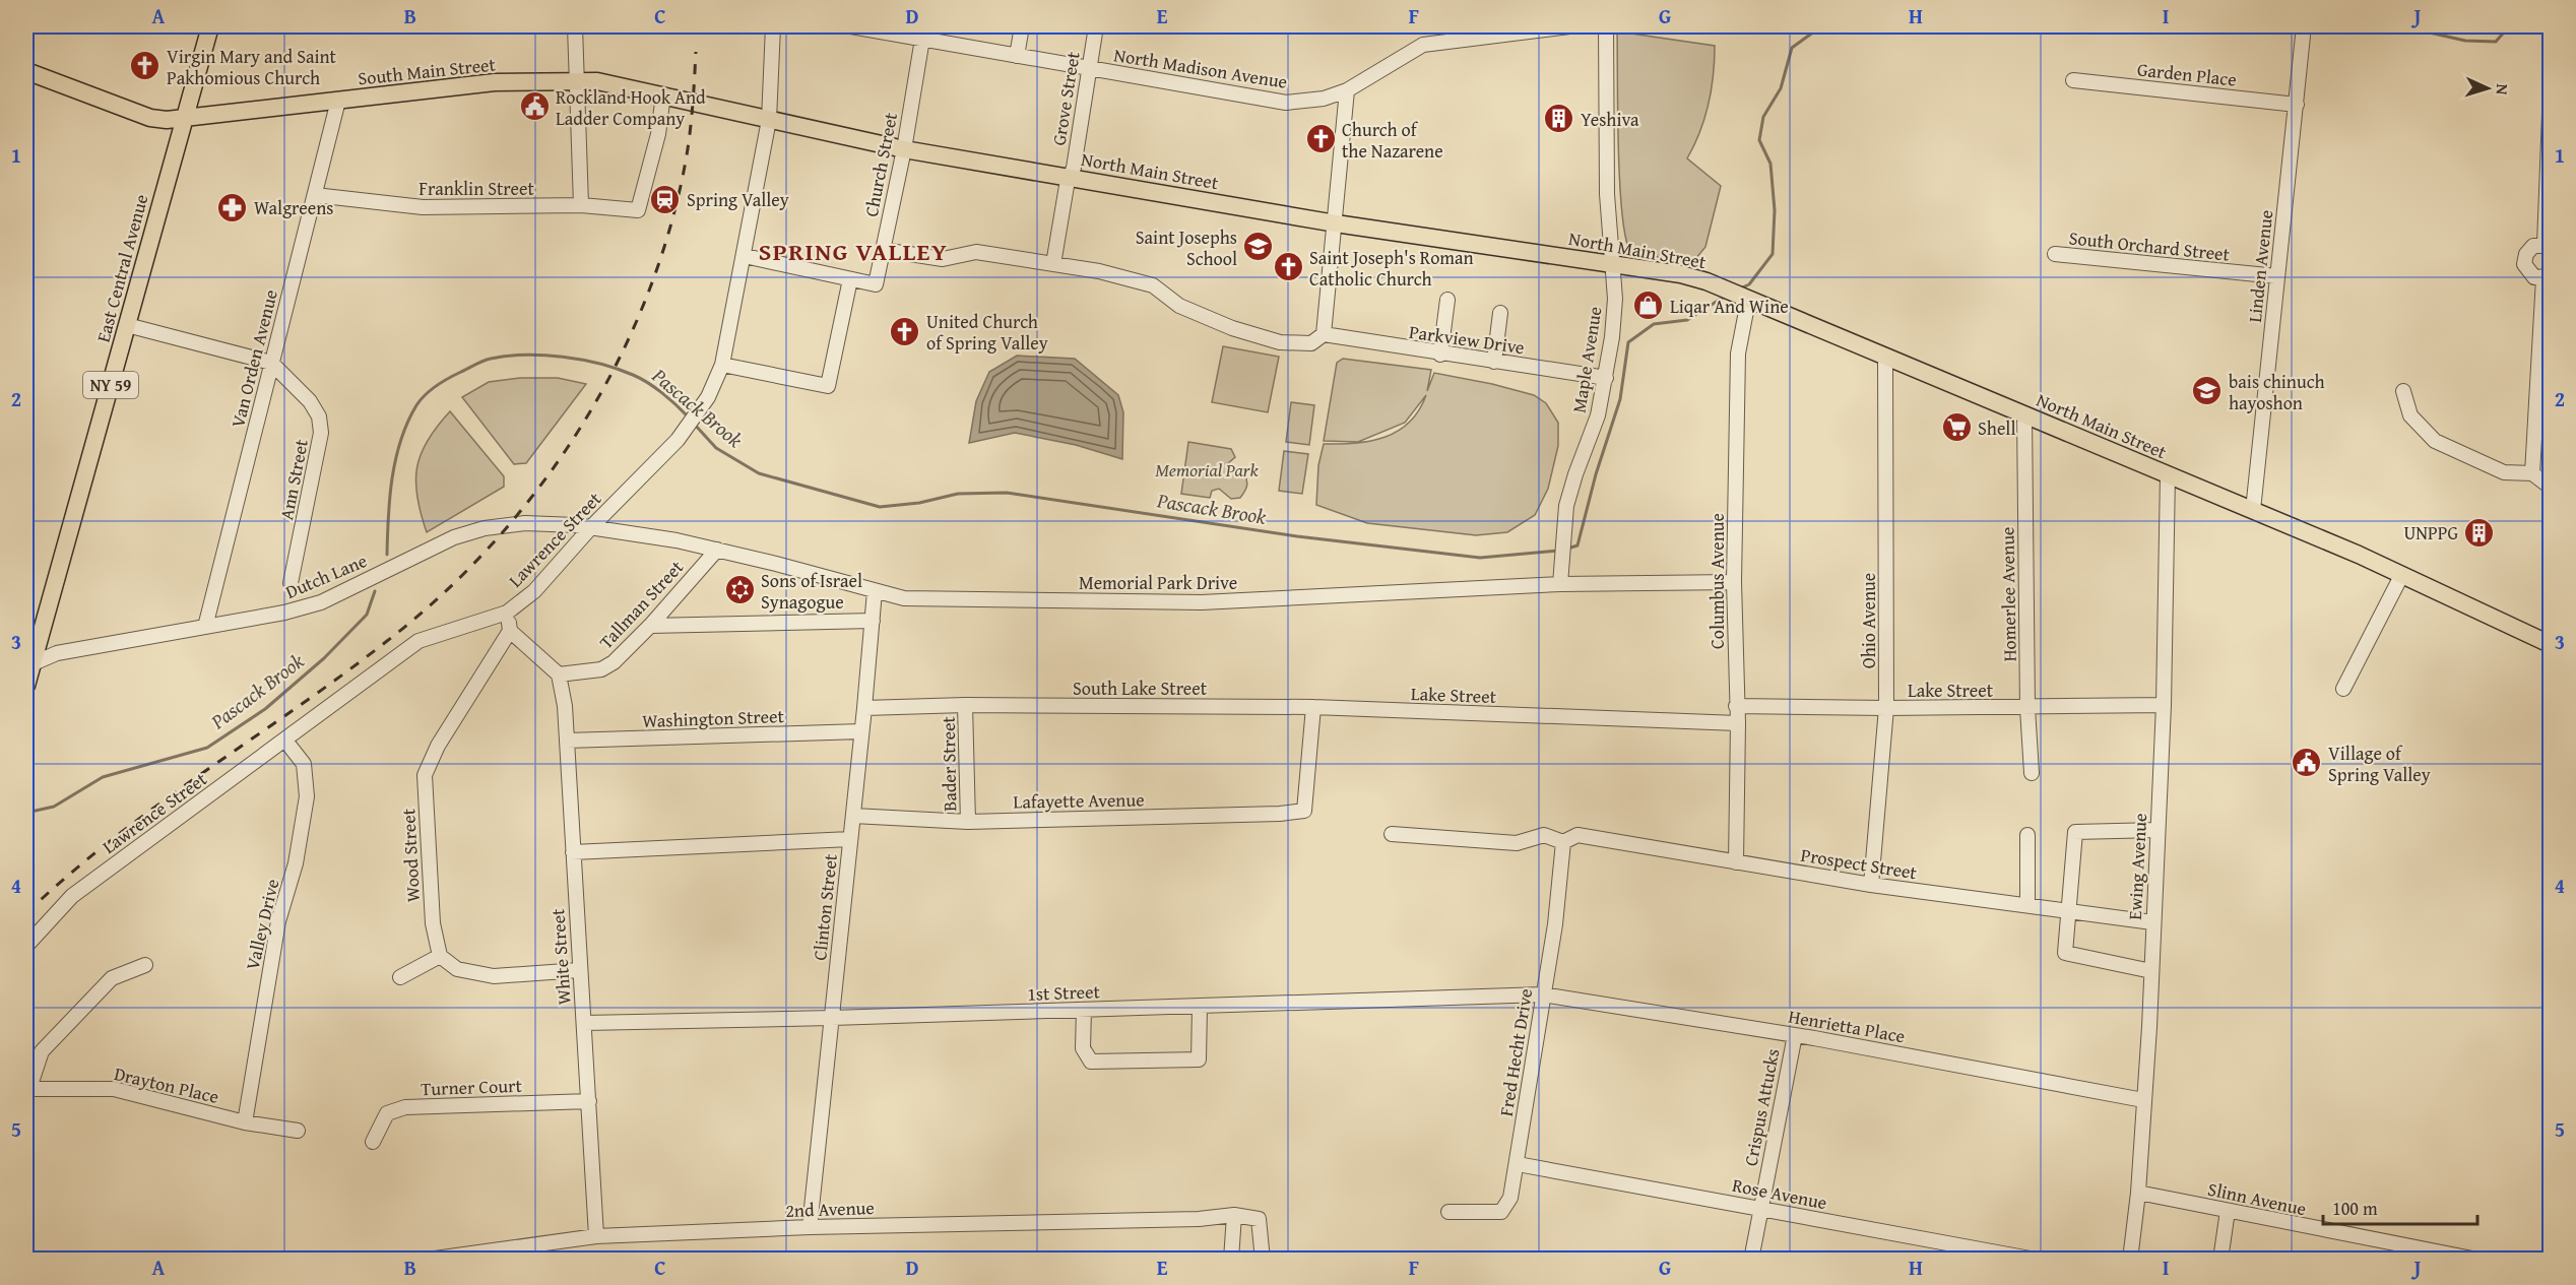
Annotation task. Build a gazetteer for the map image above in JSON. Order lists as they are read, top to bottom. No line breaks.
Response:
{"streets":{"main road":["South Main Street","North Main Street","East Central Avenue","NY 59"],"street":["North Madison Avenue","Garden Place","Grove Street","Church Street","Franklin Street","South Orchard Street","Linden Avenue","Parkview Drive","Van Orden Avenue","Maple Avenue","Ann Street","Lawrence Street","Dutch Lane","Columbus Avenue","Memorial Park Drive","Homerlee Avenue","Tallman Street","Ohio Avenue","South Lake Street","Lake Street","Washington Street","Bader Street","Lafayette Avenue","Wood Street","Prospect Street","Ewing Avenue","Clinton Street","Valley Drive","White Street","1st Street","Henrietta Place","Fred Hecht Drive","Drayton Place","Turner Court","Crispus Attucks","Rose Avenue","Slinn Avenue","2nd Avenue"]},"crossings":[["North Madison Avenue","Grove Street"],["North Madison Avenue","Church Street"],["South Main Street","North Main Street"],["South Main Street","Franklin Street"],["South Main Street","East Central Avenue"],["South Main Street","Van Orden Avenue"],["Garden Place","Linden Avenue"],["Grove Street","North Main Street"],["Church Street","North Main Street"],["North Main Street","Franklin Street"],["North Main Street","Linden Avenue"],["North Main Street","Maple Avenue"],["North Main Street","Lawrence Street"],["North Main Street","Columbus Avenue"],["North Main Street","Homerlee Avenue"],["North Main Street","Ohio Avenue"],["North Main Street","Ewing Avenue"],["Franklin Street","Van Orden Avenue"],["South Orchard Street","Linden Avenue"],["East Central Avenue","NY 59"],["East Central Avenue","Dutch Lane"],["Parkview Drive","Maple Avenue"],["Van Orden Avenue","Ann Street"],["Van Orden Avenue","Dutch Lane"],["Maple Avenue","Memorial Park Drive"],["NY 59","Dutch Lane"],["Lawrence Street","Dutch Lane"],["Lawrence Street","Memorial Park Drive"],["Lawrence Street","Valley Drive"],["Dutch Lane","Memorial Park Drive"],["Columbus Avenue","Memorial Park Drive"],["Columbus Avenue","Lake Street"],["Columbus Avenue","Prospect Street"],["Memorial Park Drive","Tallman Street"],["Memorial Park Drive","Clinton Street"],["Homerlee Avenue","Lake Street"],["Tallman Street","White Street"],["Ohio Avenue","Lake Street"],["Ohio Avenue","Prospect Street"],["South Lake Street","Lake Street"],["South Lake Street","Bader Street"],["South Lake Street","Lafayette Avenue"],["Lake Street","Lafayette Avenue"],["Lake Street","Ewing Avenue"],["Washington Street","Clinton Street"],["Washington Street","White Street"],["Bader Street","Lafayette Avenue"],["Lafayette Avenue","Clinton Street"],["Prospect Street","Ewing Avenue"],["Prospect Street","Fred Hecht Drive"],["Ewing Avenue","Henrietta Place"],["Ewing Avenue","Slinn Avenue"],["Clinton Street","1st Street"],["Clinton Street","2nd Avenue"],["Valley Drive","Drayton Place"],["White Street","1st Street"],["White Street","Turner Court"],["White Street","2nd Avenue"],["1st Street","Henrietta Place"],["1st Street","Fred Hecht Drive"],["Henrietta Place","Fred Hecht Drive"],["Henrietta Place","Crispus Attucks"],["Fred Hecht Drive","Rose Avenue"],["Crispus Attucks","Rose Avenue"]],"districts":["SPRING VALLEY"],"water":["Pascack Brook"],"parks":["Memorial Park"],"places":{"church":["Virgin Mary and Saint Pakhomious Church","Church of the Nazarene","Saint Joseph's Roman Catholic Church","United Church of Spring Valley"],"public building":["Rockland Hook And Ladder Company","Village of Spring Valley"],"building":["Yeshiva","UNPPG"],"station":["Spring Valley"],"pharmacy":["Walgreens"],"school or university":["Saint Josephs School","bais chinuch hayoshon"],"shop":["Liqar And Wine"],"supermarket":["Shell"],"synagogue":["Sons of Israel Synagogue"]},"scale_bar":"100 m","north":"right","grid":{"columns":["A","B","C","D","E","F","G","H","I","J"],"rows":["1","2","3","4","5"]}}
